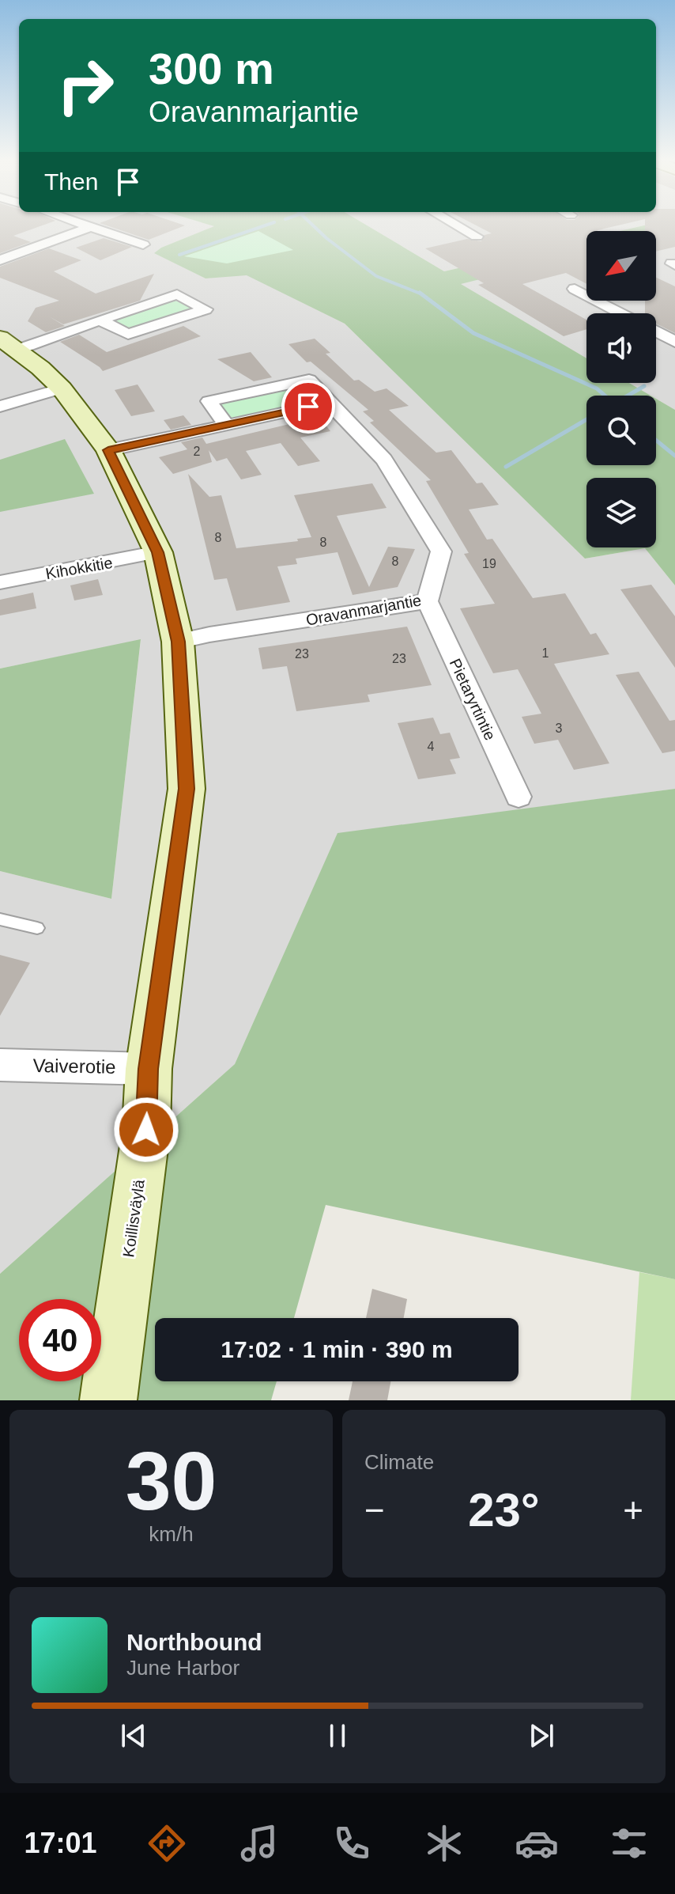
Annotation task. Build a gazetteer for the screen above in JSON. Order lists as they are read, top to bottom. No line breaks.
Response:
{"streets":{"street":["Kihokkitie","Oravanmarjantie","Pietaryrtintie","Vaiverotie","Koillisväylä"]},"crossings":[["Kihokkitie","Koillisväylä"],["Oravanmarjantie","Pietaryrtintie"],["Oravanmarjantie","Koillisväylä"],["Vaiverotie","Koillisväylä"]],"house_numbers":["2","8","8","8","19","1","23","23","3","4"],"north":"bottom left","page":{"turn":["300 m","Oravanmarjantie"],"then":"Then","limit":"40","trip":"17:02 · 1 min · 390 m","tile":[["30","km/h"],"Climate"],"heat":["−","23°","+"],"song":["Northbound","June Harbor"],"tabs":"17:01"}}
